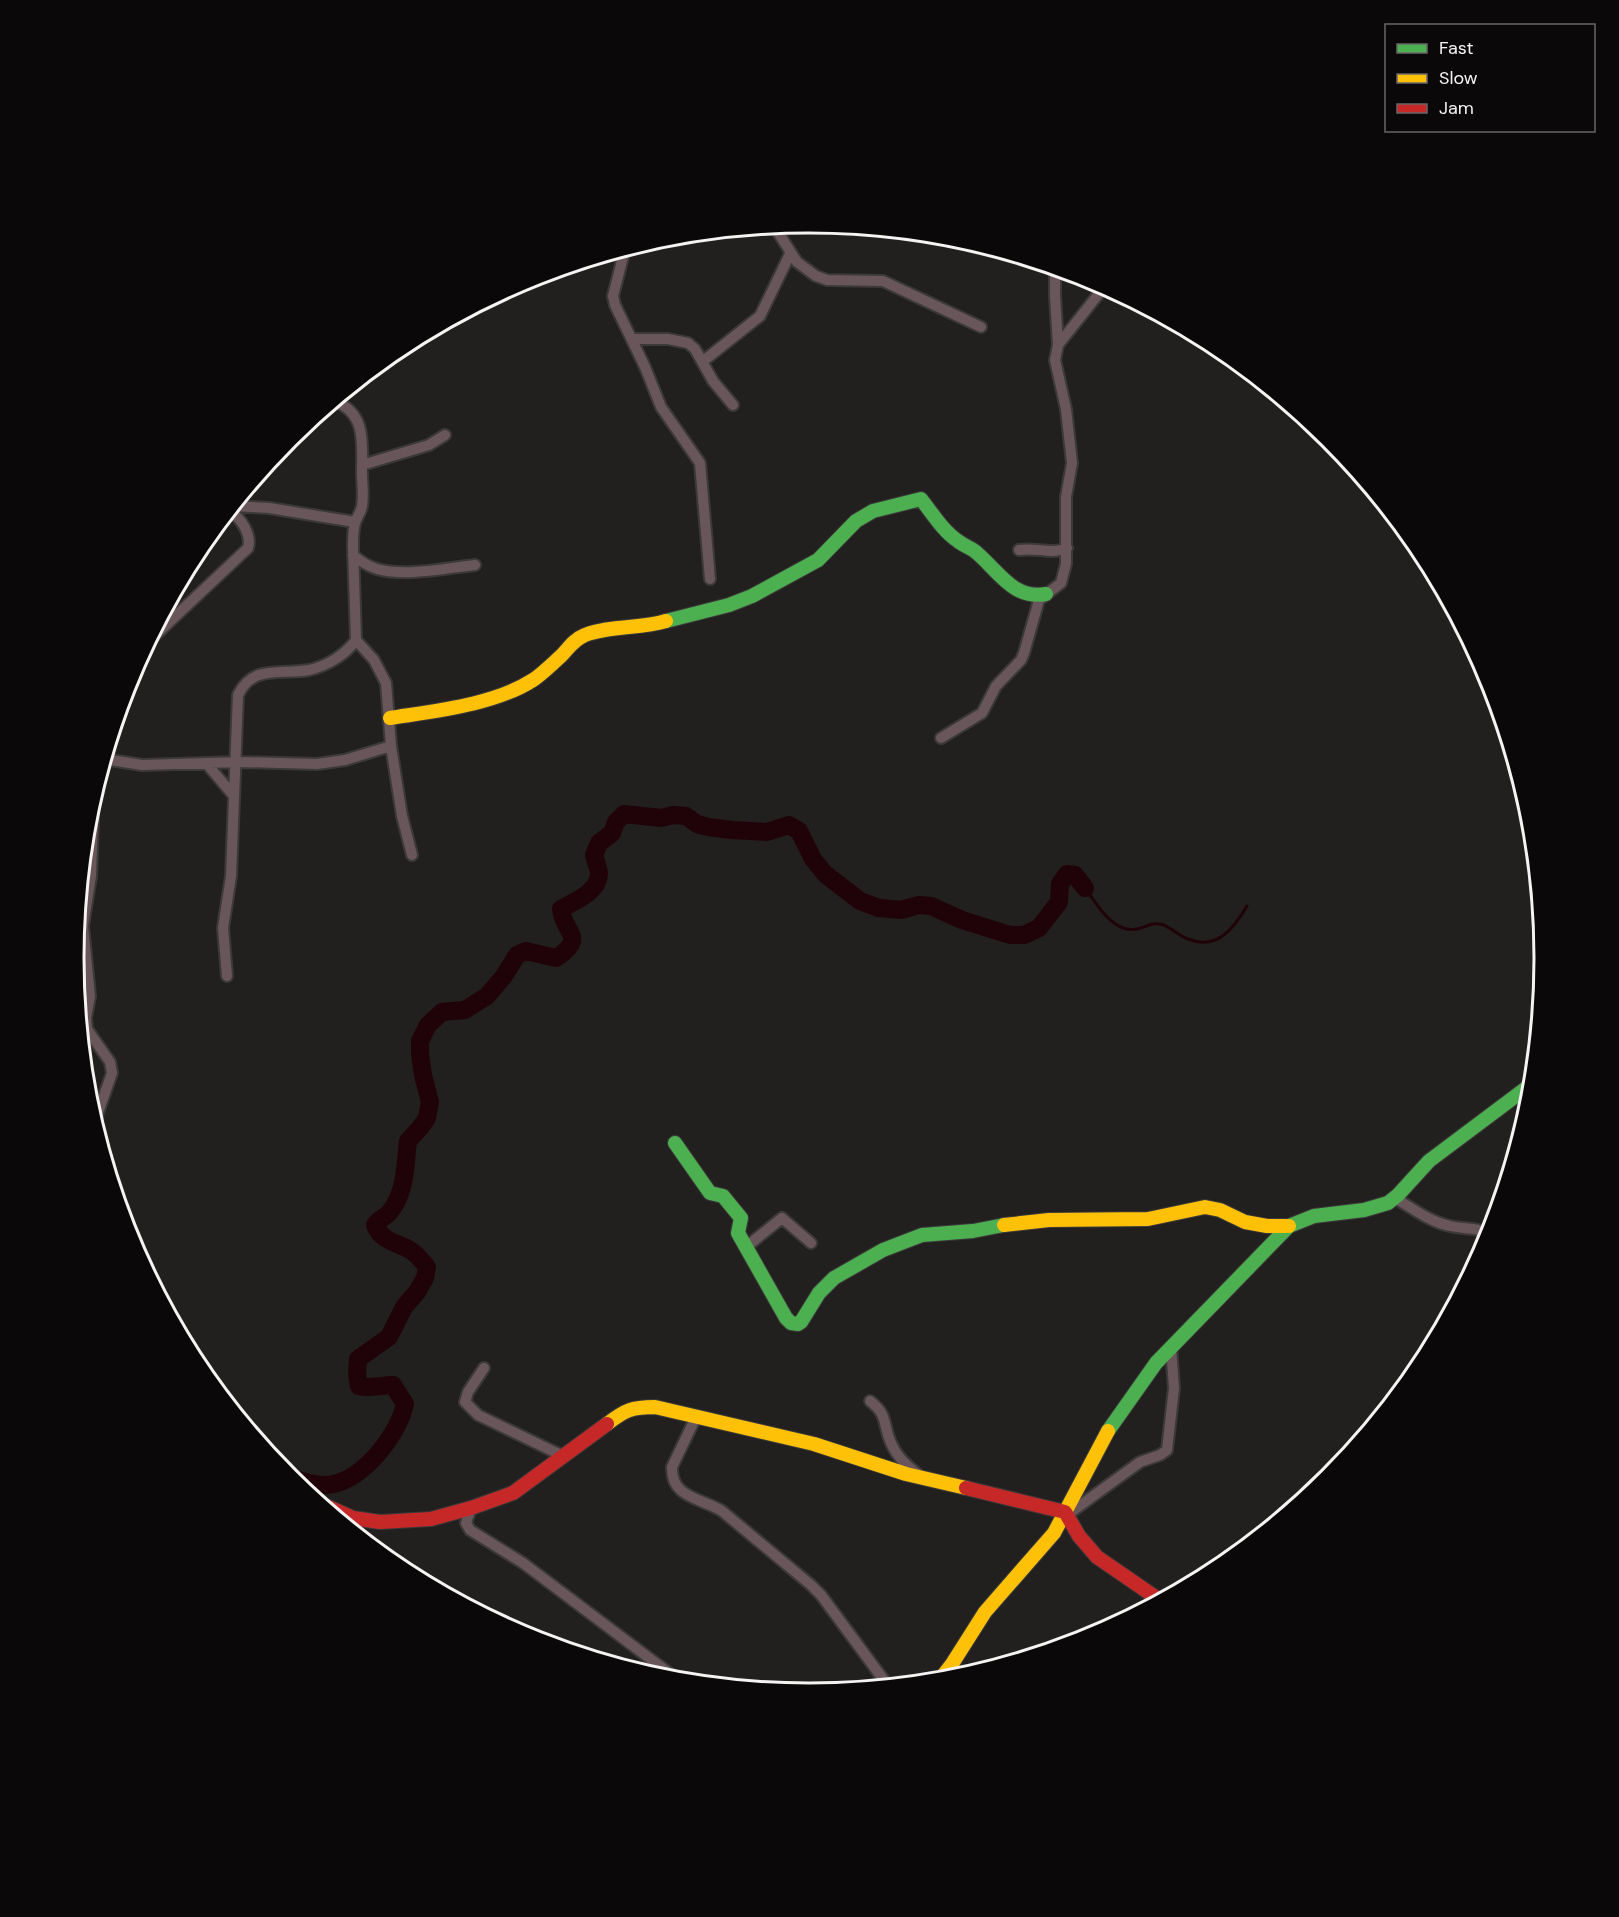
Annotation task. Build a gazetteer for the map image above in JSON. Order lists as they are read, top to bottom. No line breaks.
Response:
{"legend":["Fast","Slow","Jam"]}
